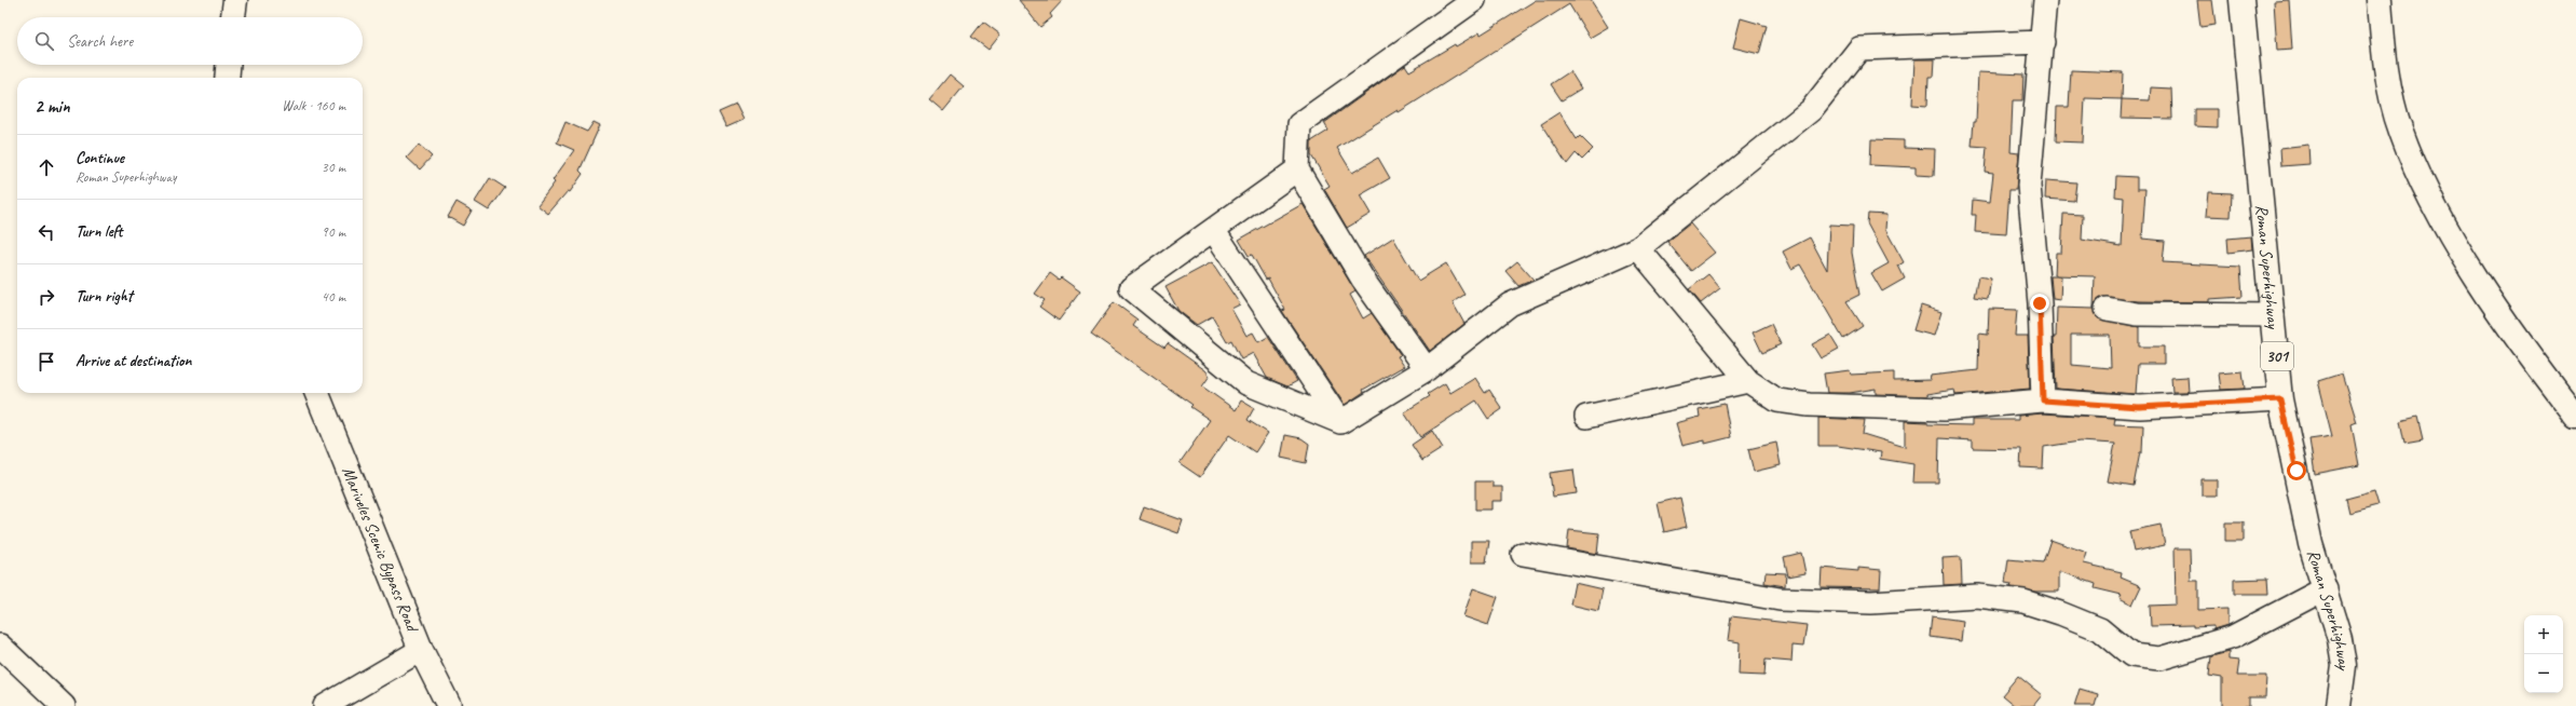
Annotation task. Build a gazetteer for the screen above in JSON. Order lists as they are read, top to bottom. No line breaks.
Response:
{"streets":{"main road":["Roman Superhighway","301","Mariveles Scenic Bypass Road"]},"page":{"search":"Search here","heading":["2 min","Walk · 160 m"],"list":[["Continue","Roman Superhighway","30 m"],["Turn left","90 m"],["Turn right","40 m"],"Arrive at destination"],"map_buttons":["+","−"]}}
